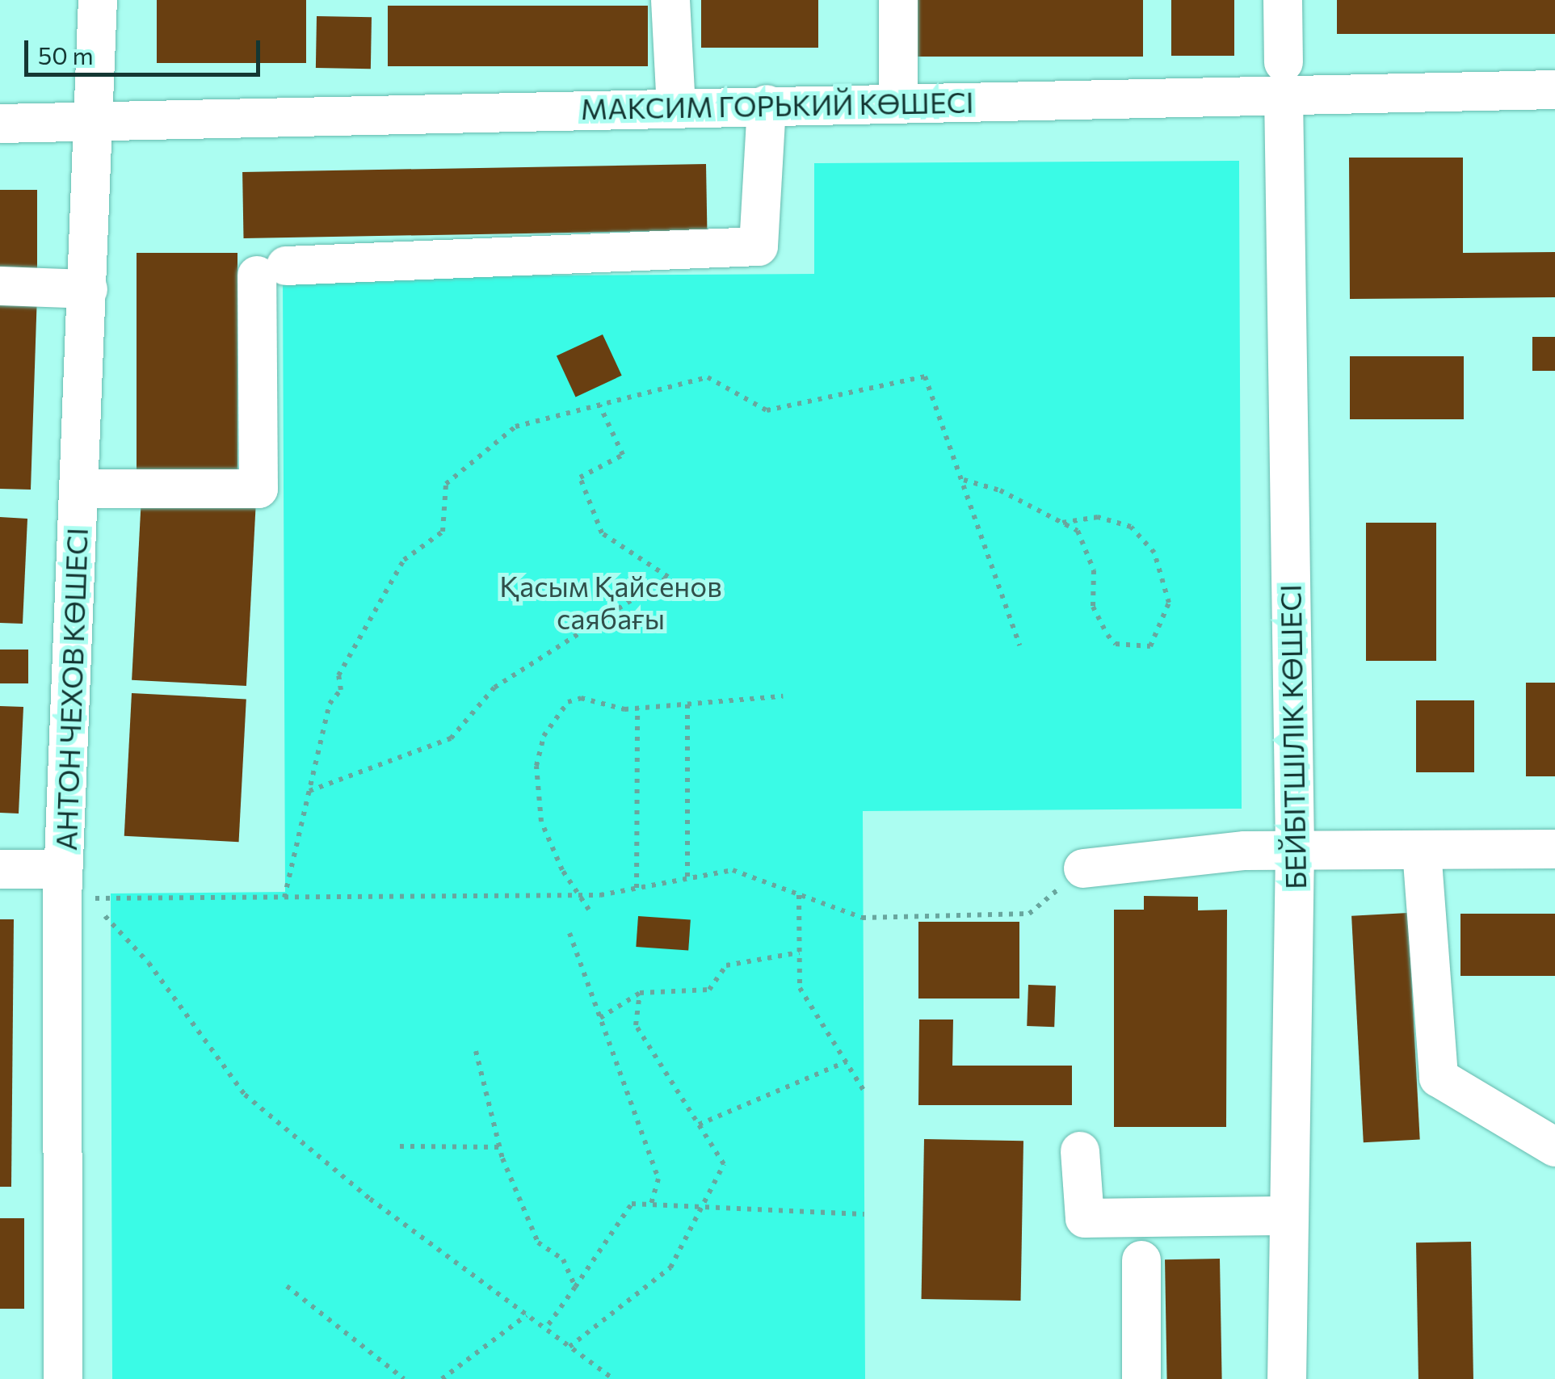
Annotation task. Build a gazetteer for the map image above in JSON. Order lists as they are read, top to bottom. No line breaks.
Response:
{"streets":{"street":["МАКСИМ ГОРЬКИЙ КӨШЕСІ","АНТОН ЧЕХОВ КӨШЕСІ","БЕЙБІТШІЛІК КӨШЕСІ"]},"crossings":[["МАКСИМ ГОРЬКИЙ КӨШЕСІ","АНТОН ЧЕХОВ КӨШЕСІ"],["МАКСИМ ГОРЬКИЙ КӨШЕСІ","БЕЙБІТШІЛІК КӨШЕСІ"]],"parks":["Қасым Қайсенов саябағы"],"scale_bar":"50 m"}
